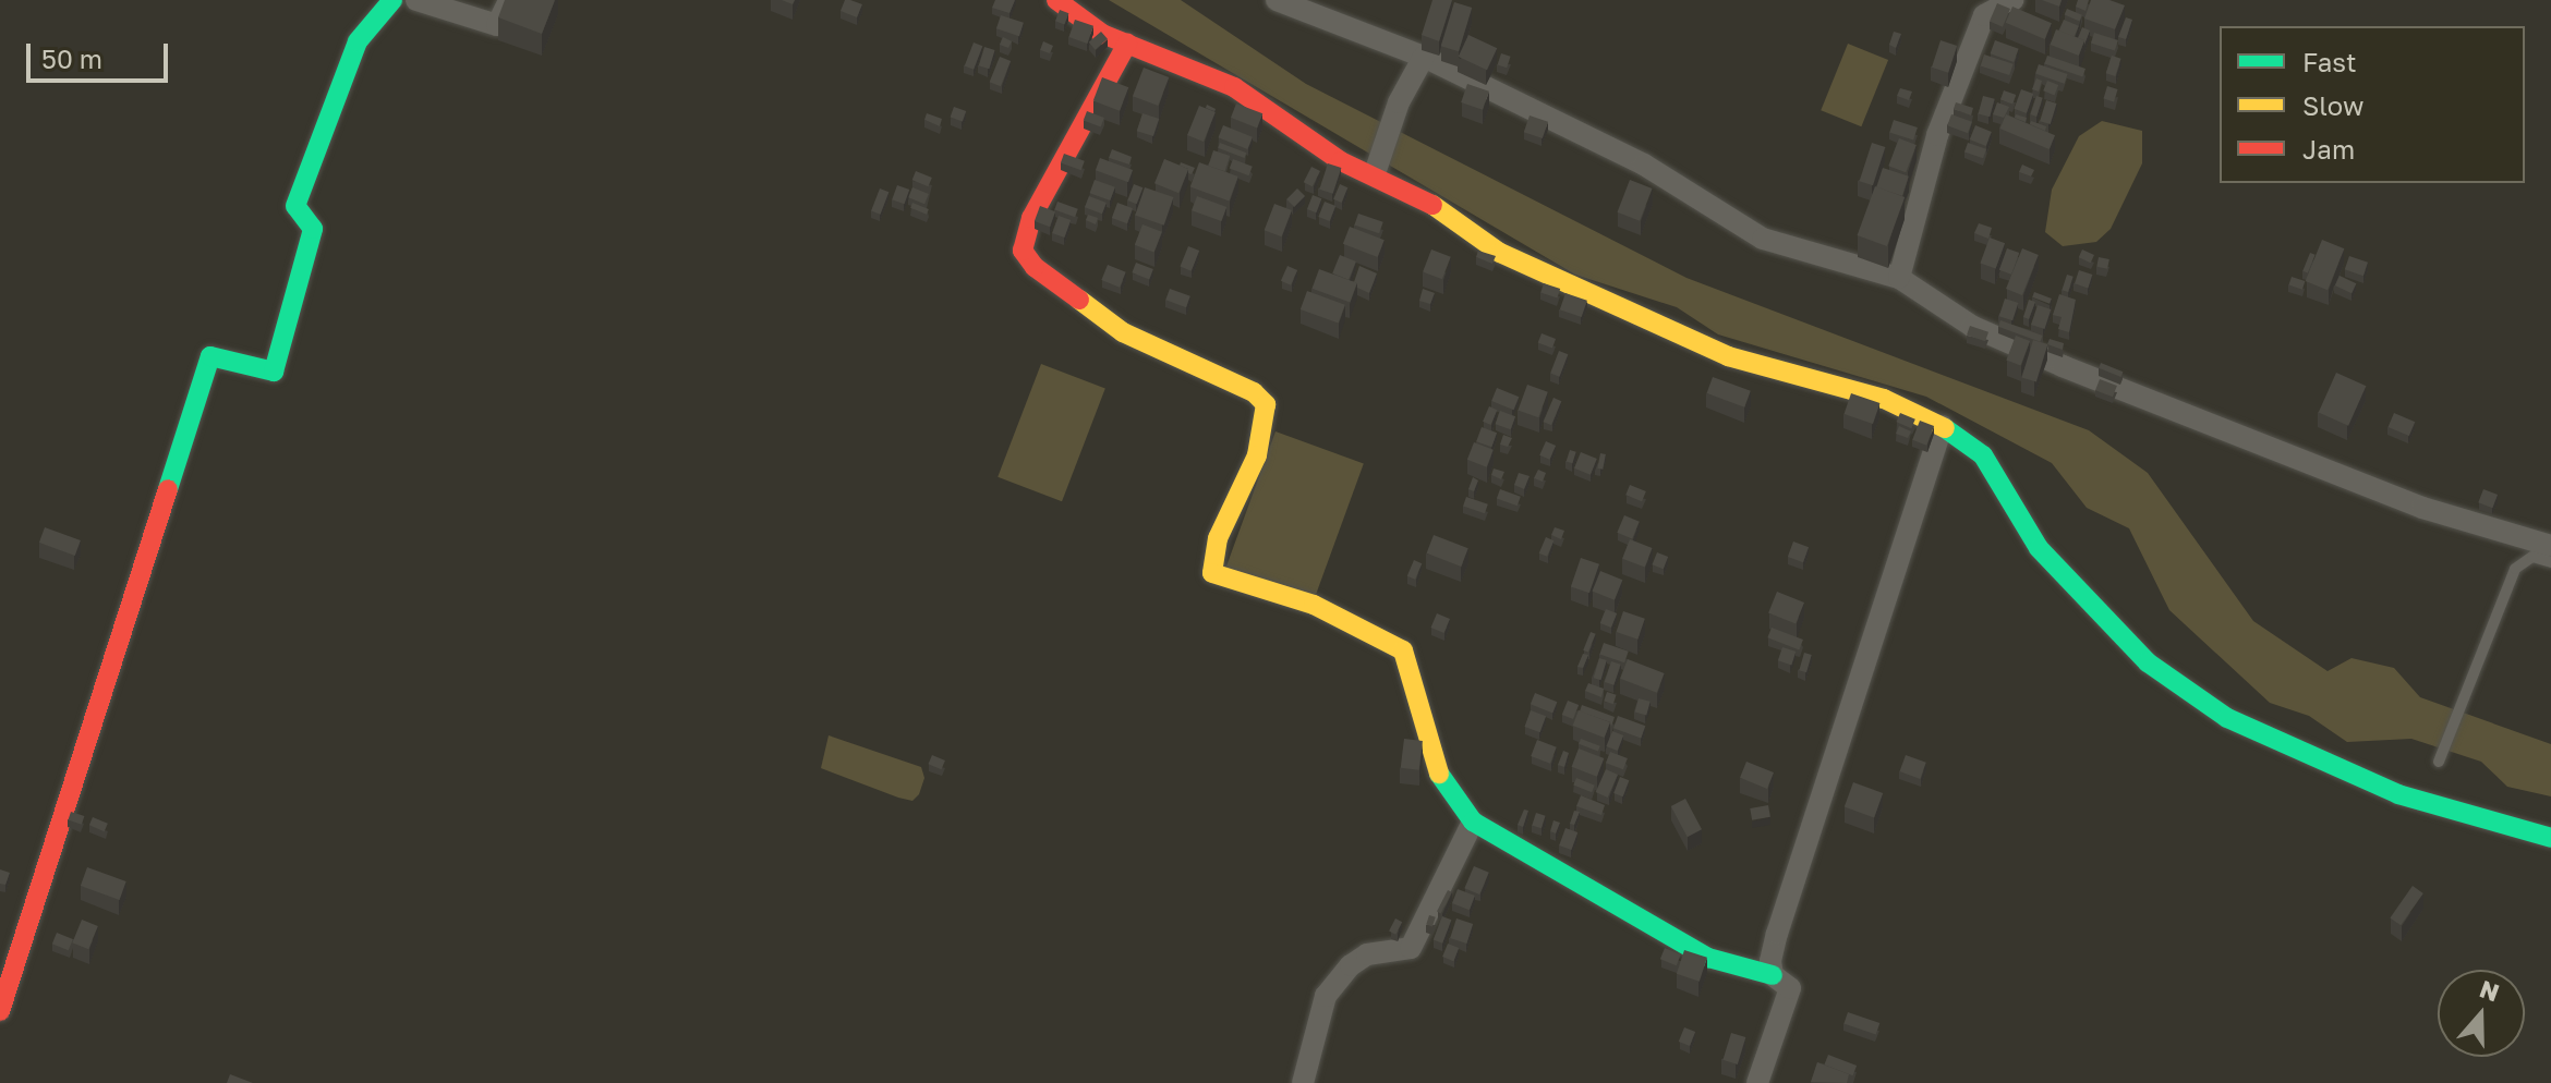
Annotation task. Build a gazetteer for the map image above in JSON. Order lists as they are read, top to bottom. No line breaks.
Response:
{"legend":["Fast","Slow","Jam"],"scale_bar":"50 m","north":"top"}
